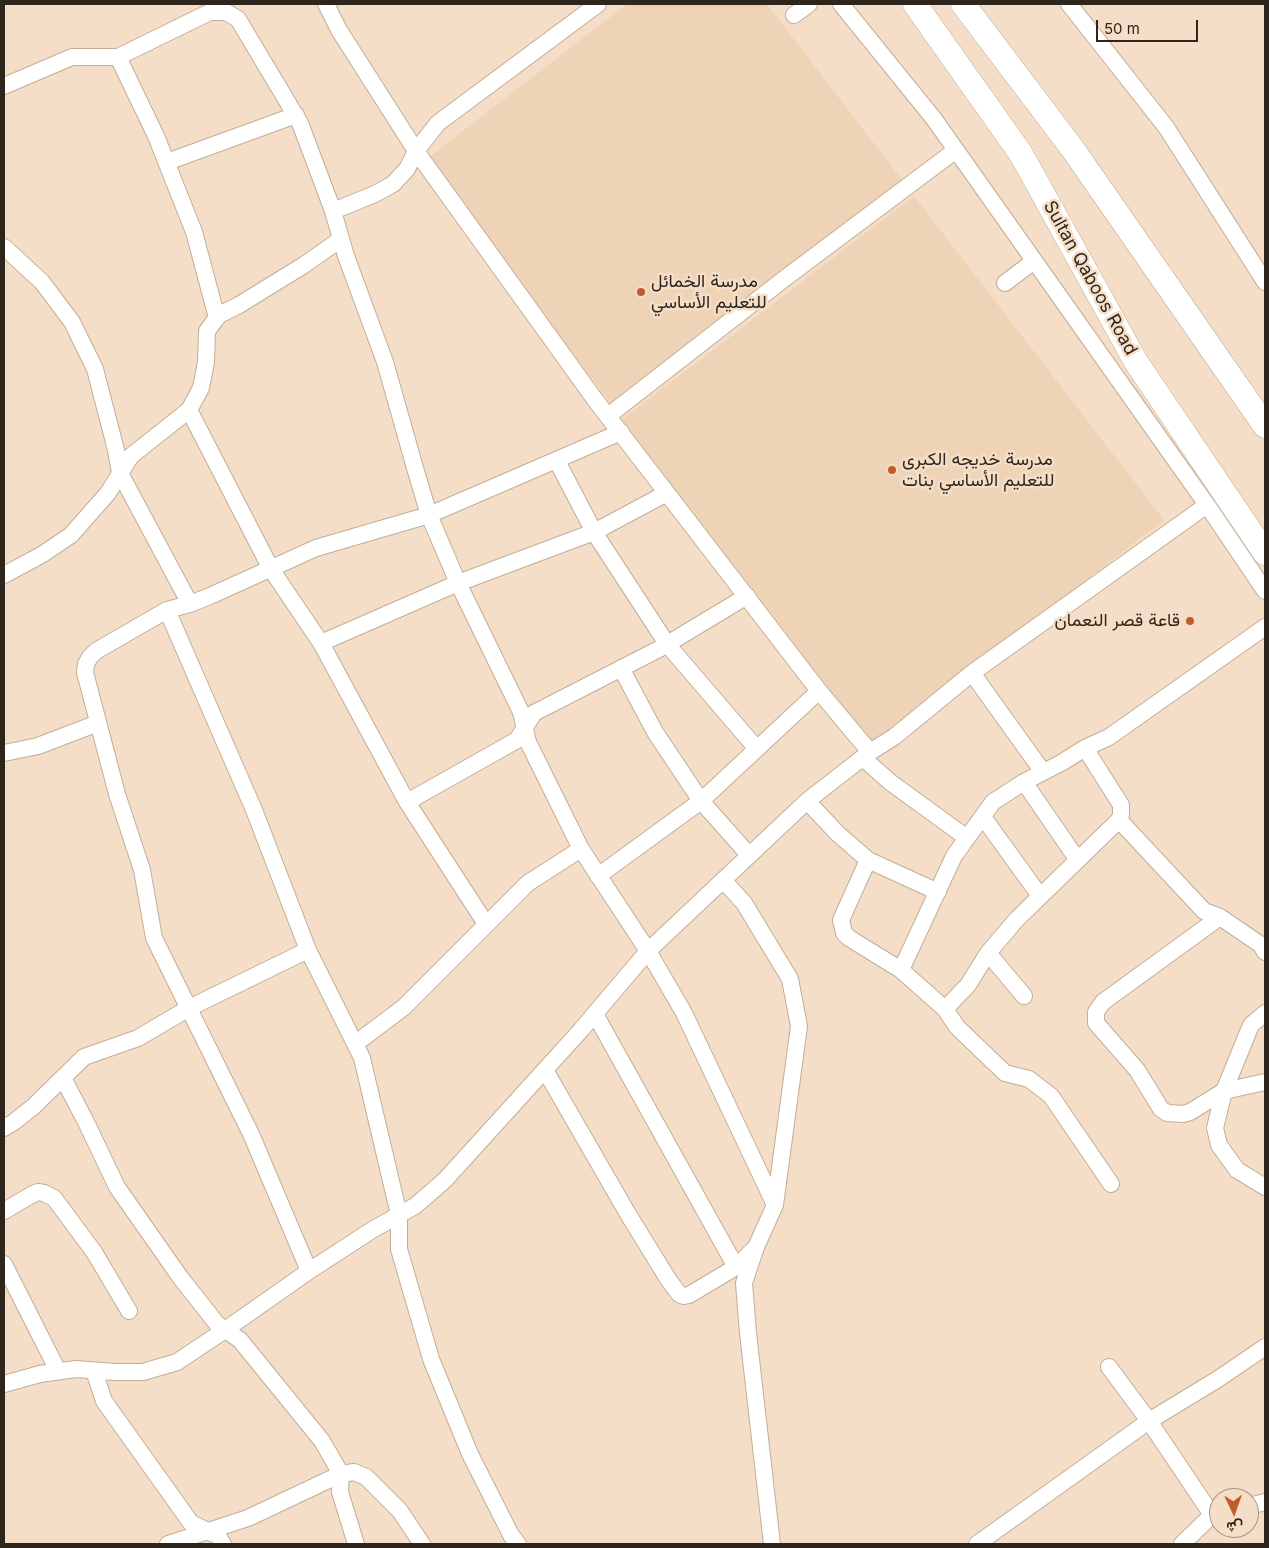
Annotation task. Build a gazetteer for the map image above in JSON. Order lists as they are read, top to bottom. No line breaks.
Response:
{"streets":{"highway":["Sultan Qaboos Road"]},"places":["مدرسة الخمائل للتعليم الأساسي","مدرسة خديجه الكبرى للتعليم الأساسي بنات","قاعة قصر النعمان"],"scale_bar":"50 m","north":"bottom"}
